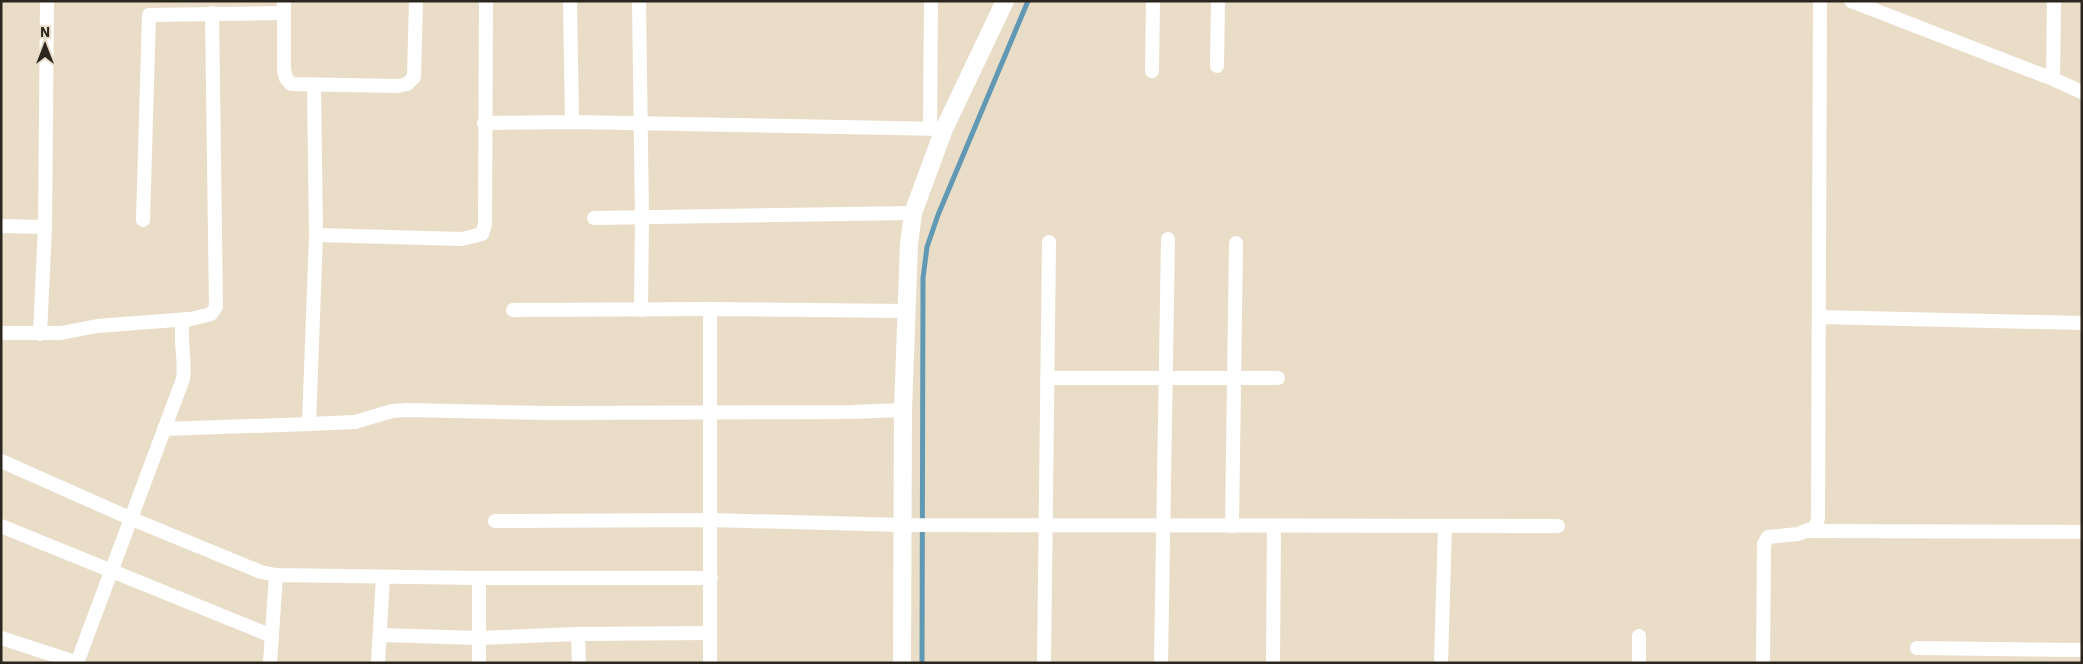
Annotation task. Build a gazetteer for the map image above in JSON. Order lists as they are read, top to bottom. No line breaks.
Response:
{"north":"top"}
